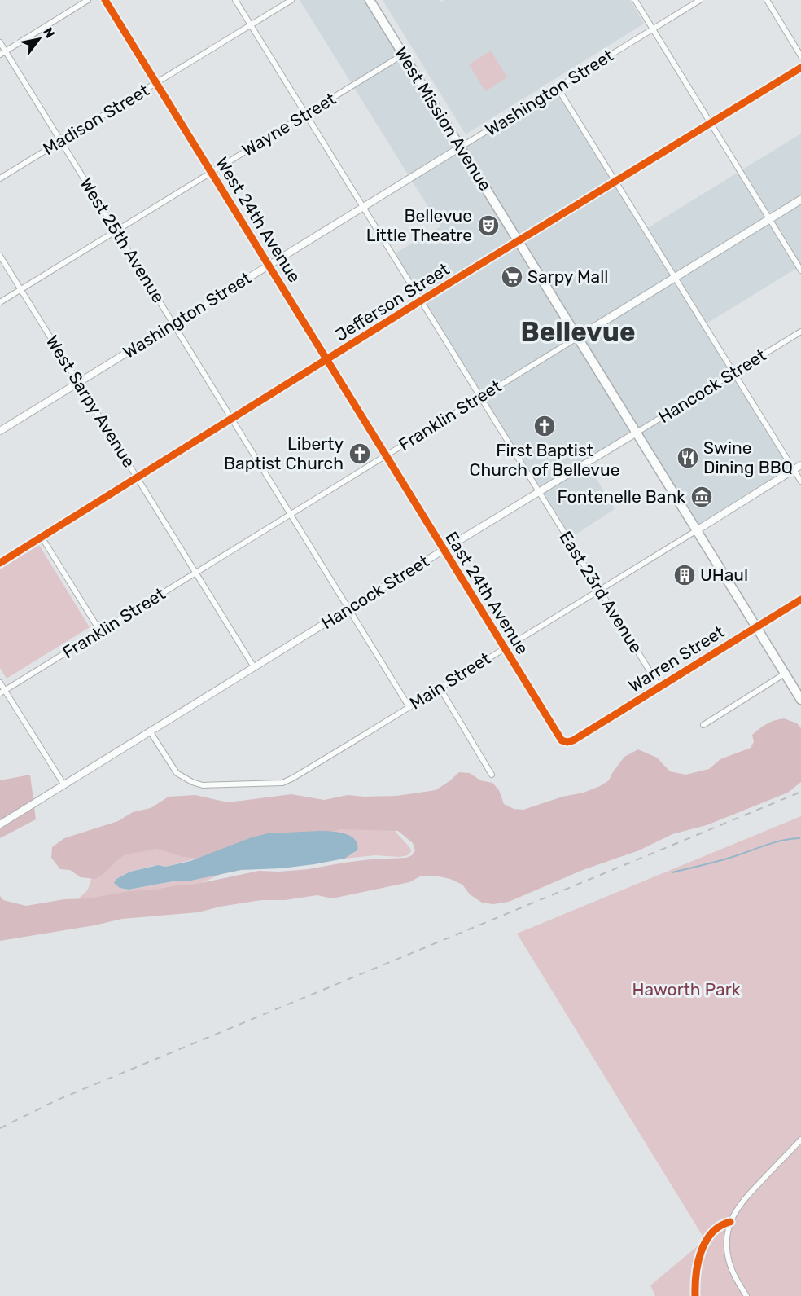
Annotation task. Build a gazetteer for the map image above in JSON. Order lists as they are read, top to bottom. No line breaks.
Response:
{"streets":{"main road":["West Mission Avenue","Franklin Street"],"street":["Washington Street","Madison Street","Wayne Street","West 24th Avenue","West 25th Avenue","Jefferson Street","Hancock Street","West Sarpy Avenue","East 23rd Avenue","East 24th Avenue","Warren Street","Main Street"]},"crossings":[["Washington Street","West Mission Avenue"],["Washington Street","West 24th Avenue"],["Washington Street","West 25th Avenue"],["Washington Street","West Sarpy Avenue"],["Washington Street","East 23rd Avenue"],["West Mission Avenue","Wayne Street"],["West Mission Avenue","Jefferson Street"],["West Mission Avenue","Hancock Street"],["West Mission Avenue","Franklin Street"],["West Mission Avenue","Warren Street"],["West Mission Avenue","Main Street"],["Madison Street","West 24th Avenue"],["Madison Street","West 25th Avenue"],["Madison Street","East 23rd Avenue"],["Wayne Street","West 24th Avenue"],["Wayne Street","West 25th Avenue"],["Wayne Street","West Sarpy Avenue"],["Wayne Street","East 23rd Avenue"],["West 24th Avenue","Jefferson Street"],["West 24th Avenue","Franklin Street"],["West 24th Avenue","East 24th Avenue"],["West 25th Avenue","Jefferson Street"],["West 25th Avenue","Hancock Street"],["West 25th Avenue","Franklin Street"],["West 25th Avenue","Main Street"],["Jefferson Street","West Sarpy Avenue"],["Jefferson Street","East 23rd Avenue"],["Hancock Street","West Sarpy Avenue"],["Hancock Street","East 23rd Avenue"],["Hancock Street","East 24th Avenue"],["Hancock Street","Main Street"],["West Sarpy Avenue","Franklin Street"],["Franklin Street","East 23rd Avenue"],["Franklin Street","East 24th Avenue"],["East 23rd Avenue","Warren Street"],["East 23rd Avenue","Main Street"],["East 24th Avenue","Warren Street"],["East 24th Avenue","Main Street"]],"districts":["Bellevue"],"parks":["Haworth Park"],"places":{"theatre":["Bellevue Little Theatre"],"supermarket":["Sarpy Mall"],"church":["First Baptist Church of Bellevue","Liberty Baptist Church"],"restaurant":["Swine Dining BBQ"],"museum":["Fontenelle Bank"],"building":["UHaul"]},"north":"top right"}
